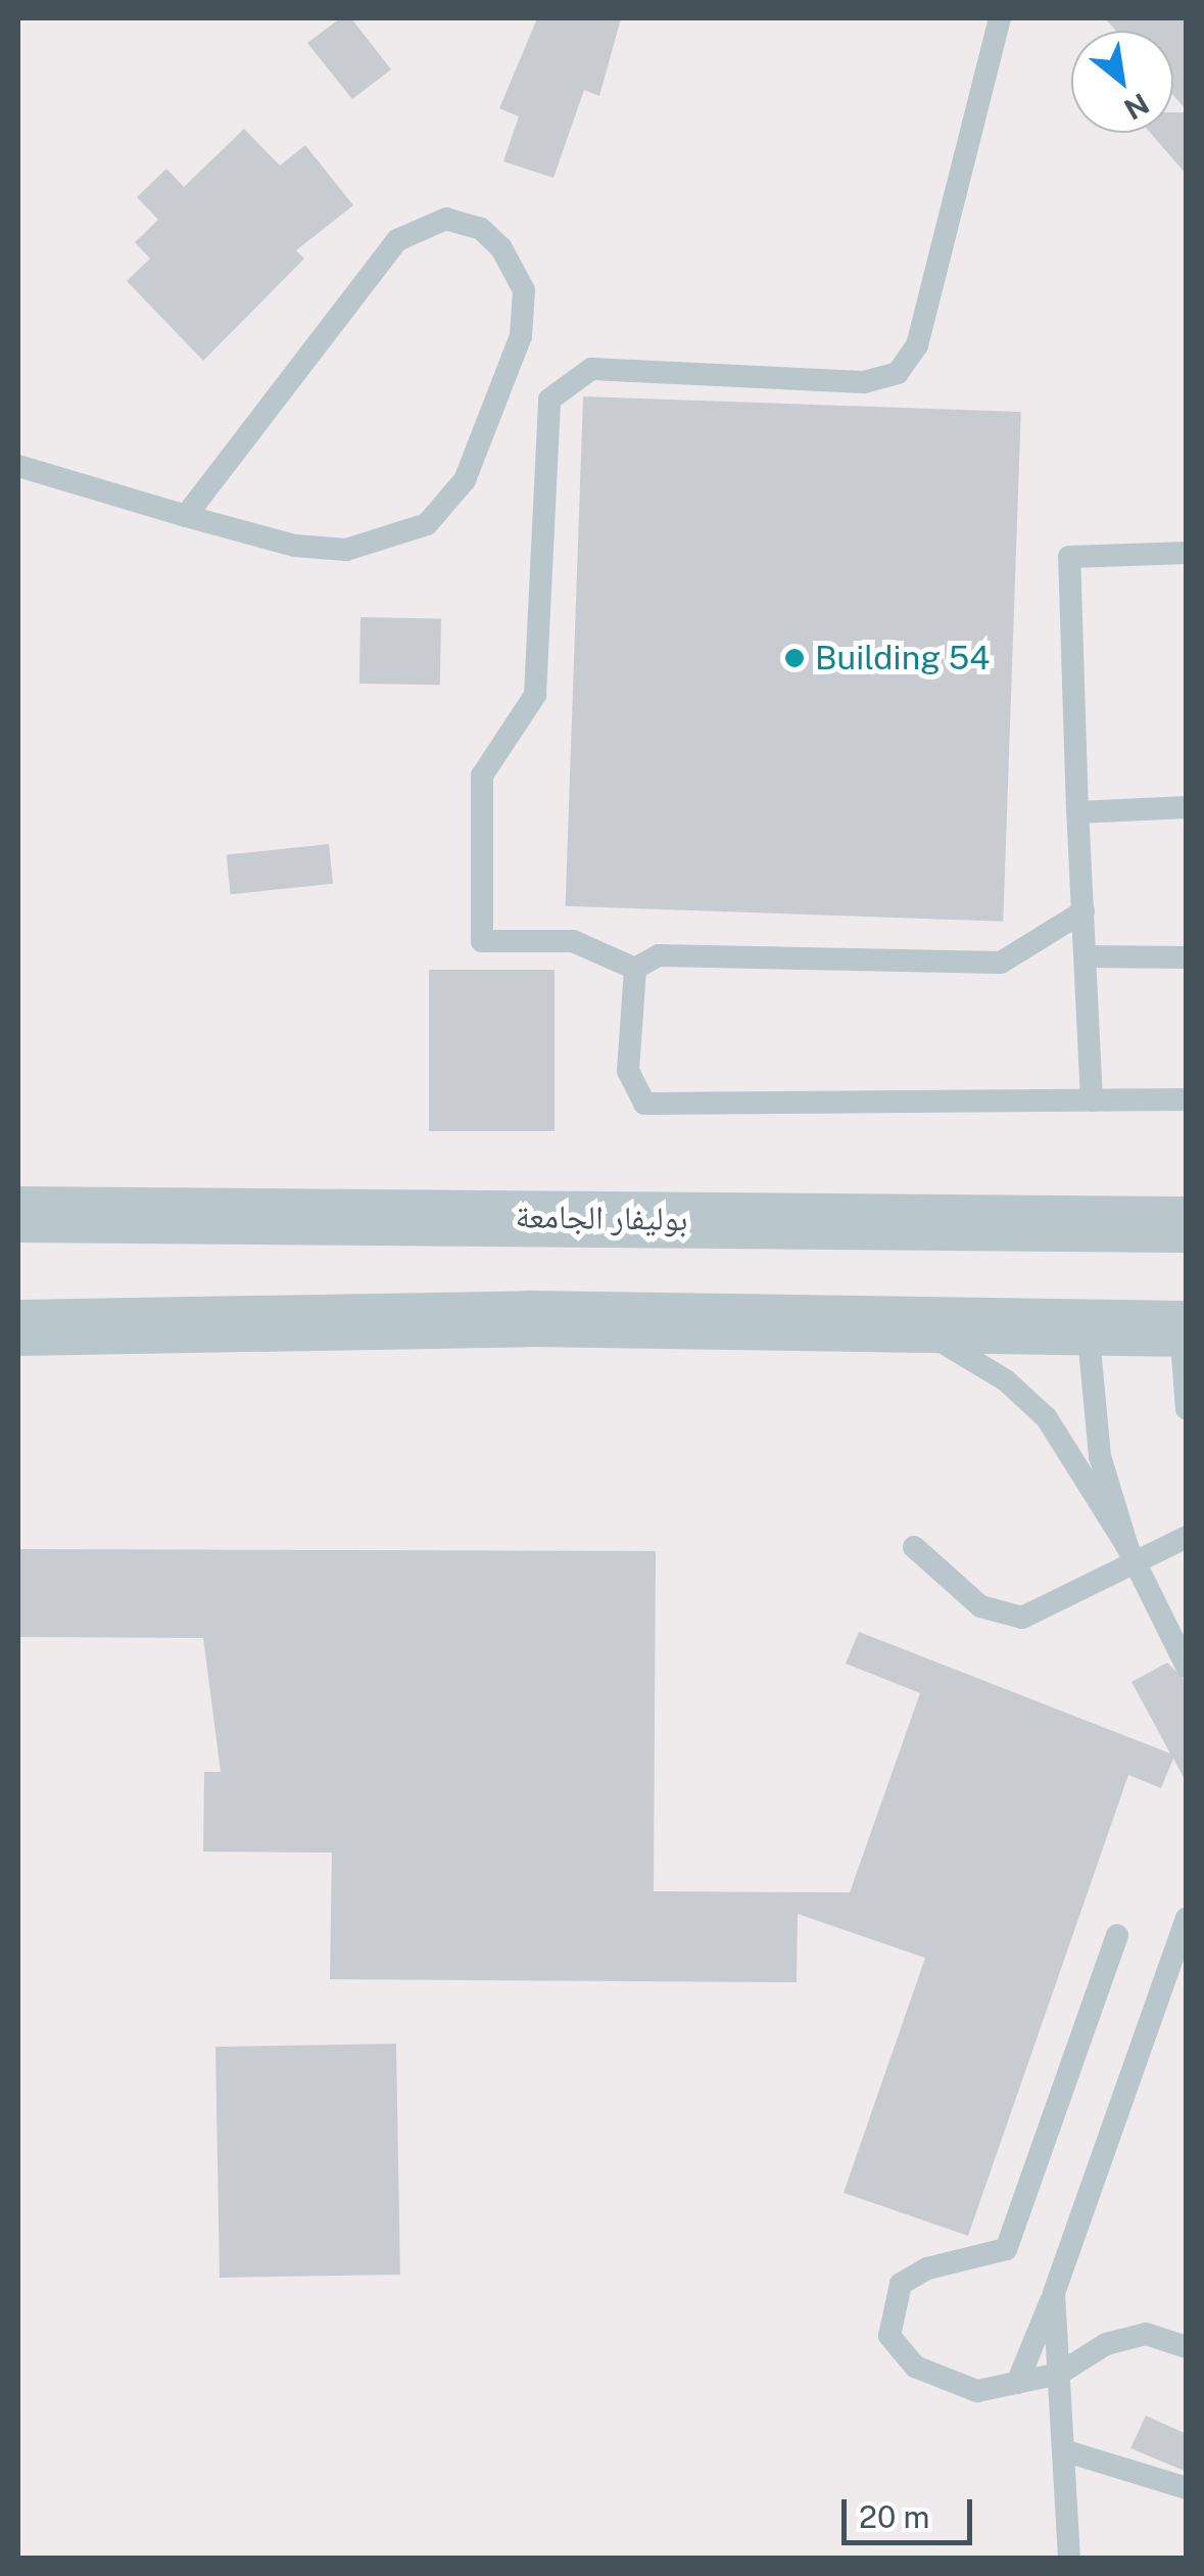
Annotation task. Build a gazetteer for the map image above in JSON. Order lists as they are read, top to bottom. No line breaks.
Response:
{"streets":{"street":["بوليفار الجامعة"]},"places":["Building 54"],"scale_bar":"20 m","north":"bottom right"}
